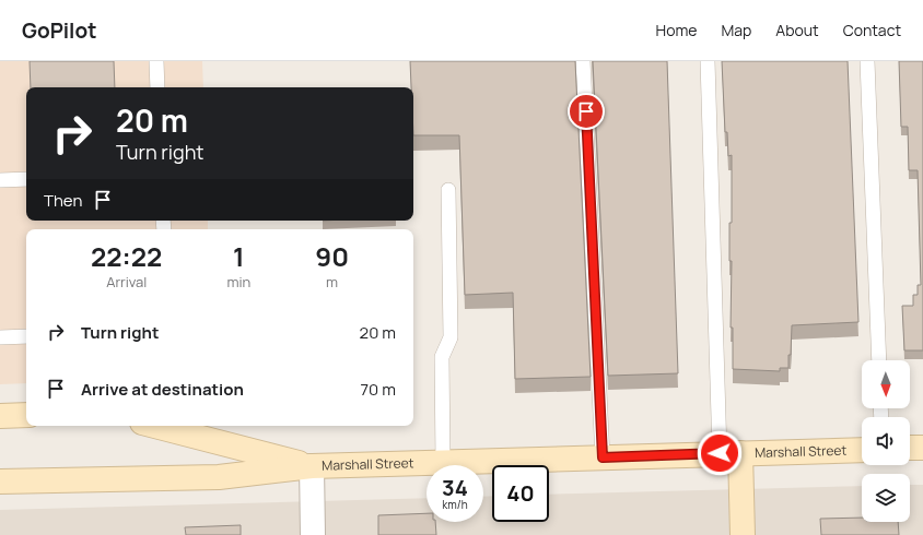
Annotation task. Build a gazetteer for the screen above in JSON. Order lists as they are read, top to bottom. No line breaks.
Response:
{"streets":{"street":["Marshall Street"]},"north":"bottom","page":{"header":"GoPilot","nav":["Home","Map","About","Contact"],"turn":["20 m","Turn right"],"then":"Then","eta":["22:22","Arrival","1","min","90","m"],"list":[{"name":"Turn right","value":"20 m"},{"name":"Arrive at destination","value":"70 m"}],"speed":"34 km/h","limit":"40"}}
